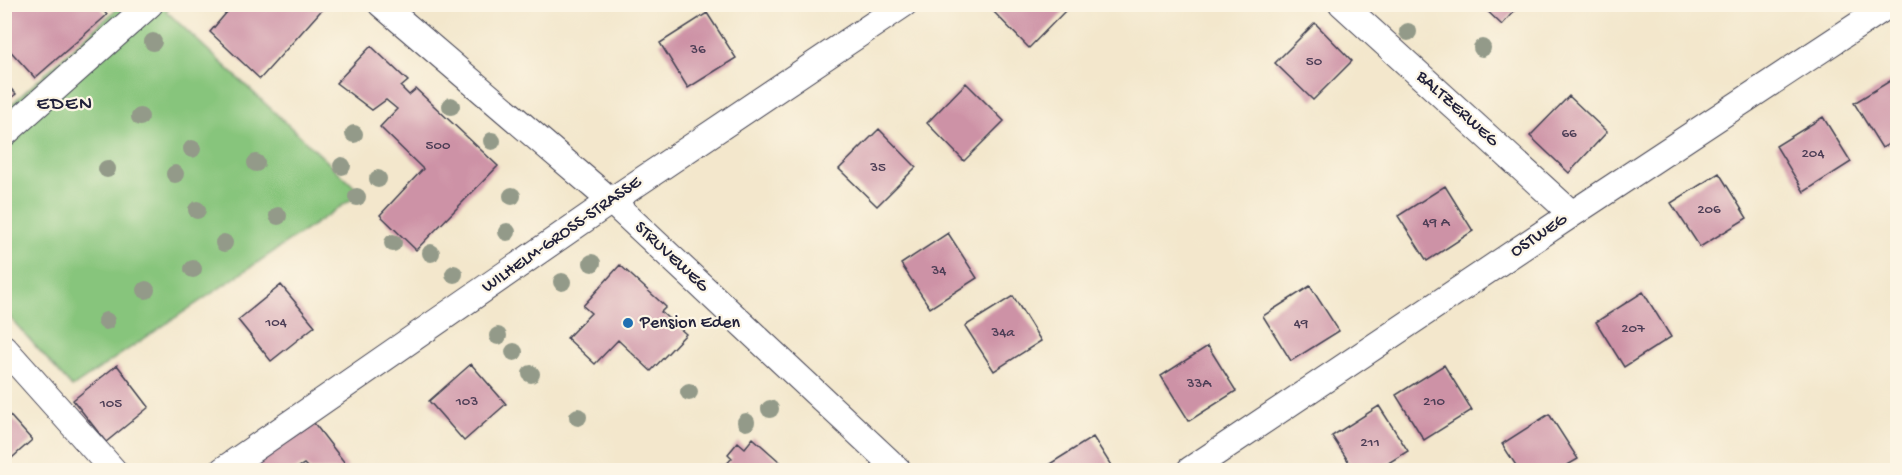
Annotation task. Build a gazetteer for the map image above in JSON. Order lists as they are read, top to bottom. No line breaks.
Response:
{"streets":{"street":["BALTZERWEG","WILHELM-GROSS-STRASSE","OSTWEG","STRUVEWEG"]},"crossings":[["BALTZERWEG","OSTWEG"],["WILHELM-GROSS-STRASSE","STRUVEWEG"]],"districts":["EDEN"],"places":["Pension Eden"],"house_numbers":["36","50","66","500","204","35","206","49 A","34","104","49","207","34a","33A","103","210","105","211"]}
